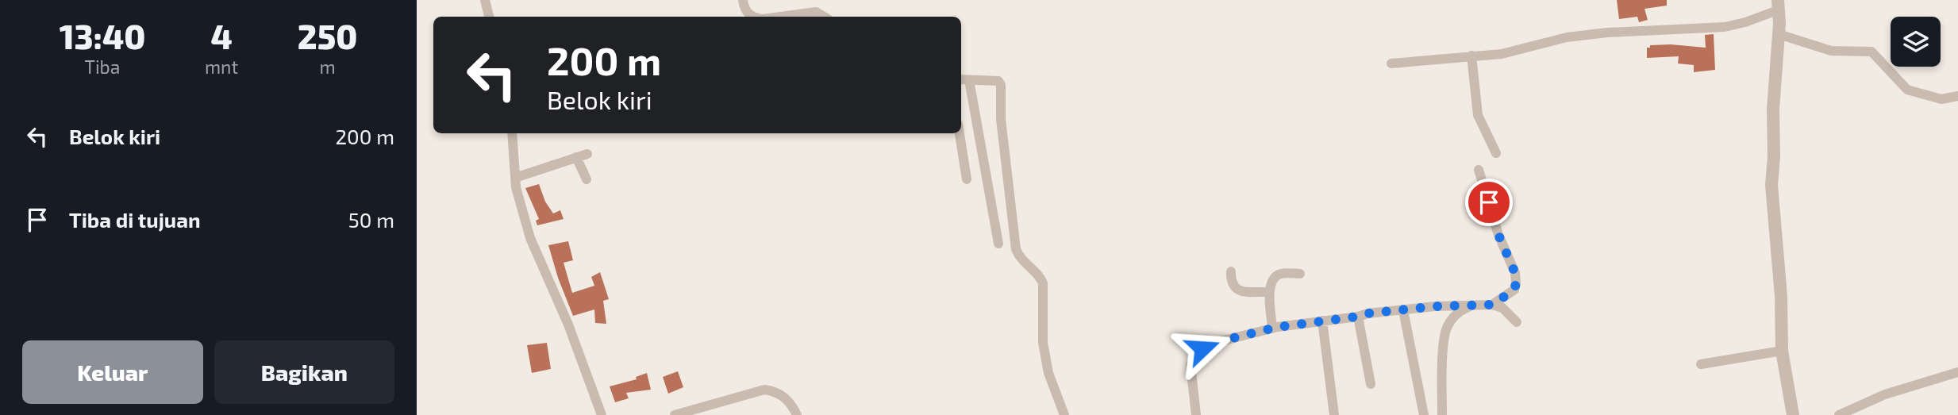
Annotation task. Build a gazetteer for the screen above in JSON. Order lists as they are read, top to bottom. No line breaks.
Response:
{"page":{"eta":["13:40","Tiba","4","mnt","250","m"],"turn":["200 m","Belok kiri"],"list":[{"name":"Belok kiri","value":"200 m"},{"name":"Tiba di tujuan","value":"50 m"}],"buttons":["Keluar","Bagikan"]}}
